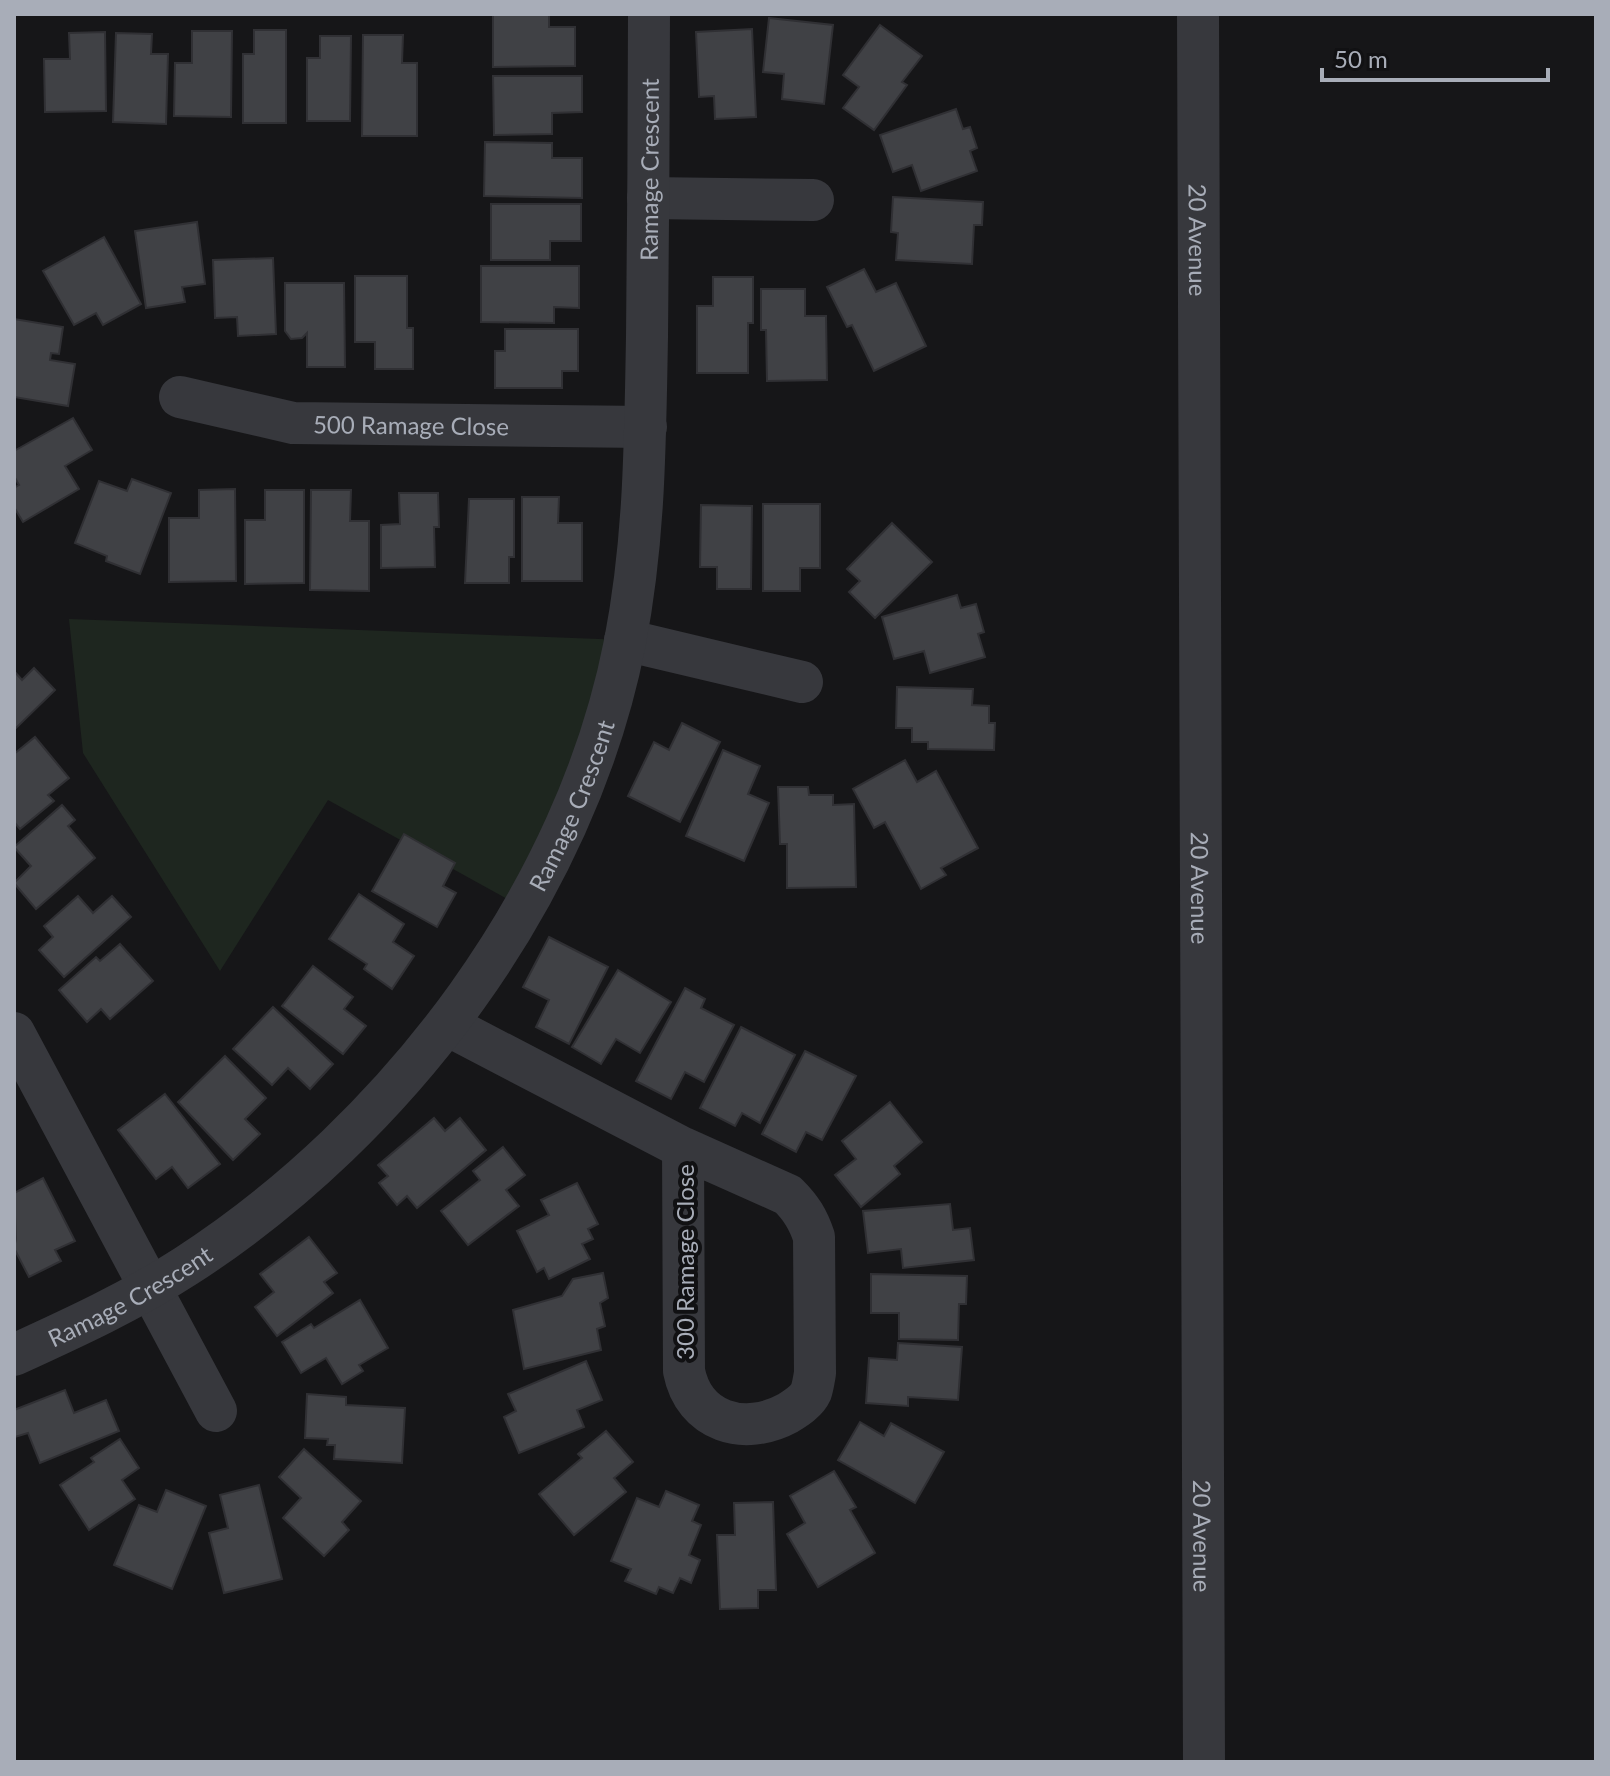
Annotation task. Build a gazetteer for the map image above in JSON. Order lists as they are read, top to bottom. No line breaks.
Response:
{"streets":{"street":["Ramage Crescent","20 Avenue","500 Ramage Close","300 Ramage Close"]},"crossings":[["Ramage Crescent","500 Ramage Close"],["Ramage Crescent","300 Ramage Close"]],"scale_bar":"50 m"}
